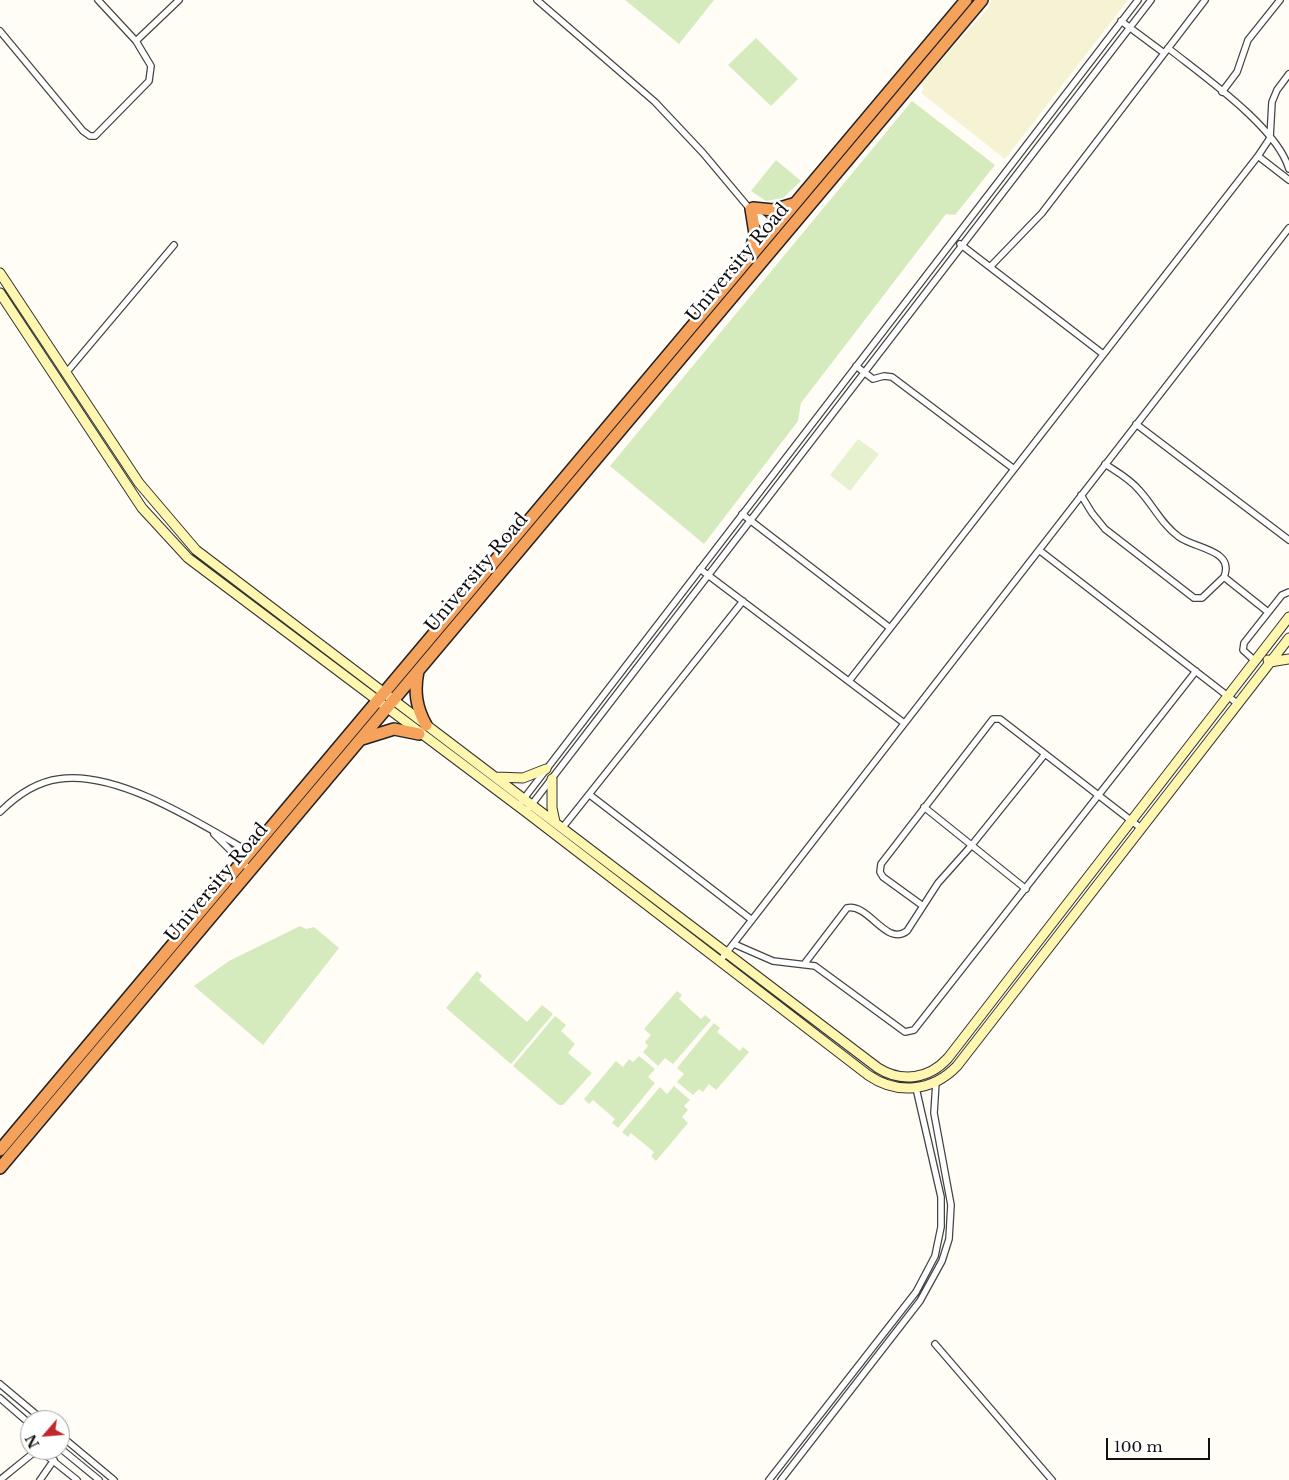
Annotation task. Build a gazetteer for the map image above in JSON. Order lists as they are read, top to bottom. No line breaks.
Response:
{"streets":{"highway":["University Road"]},"scale_bar":"100 m","north":"bottom left"}
